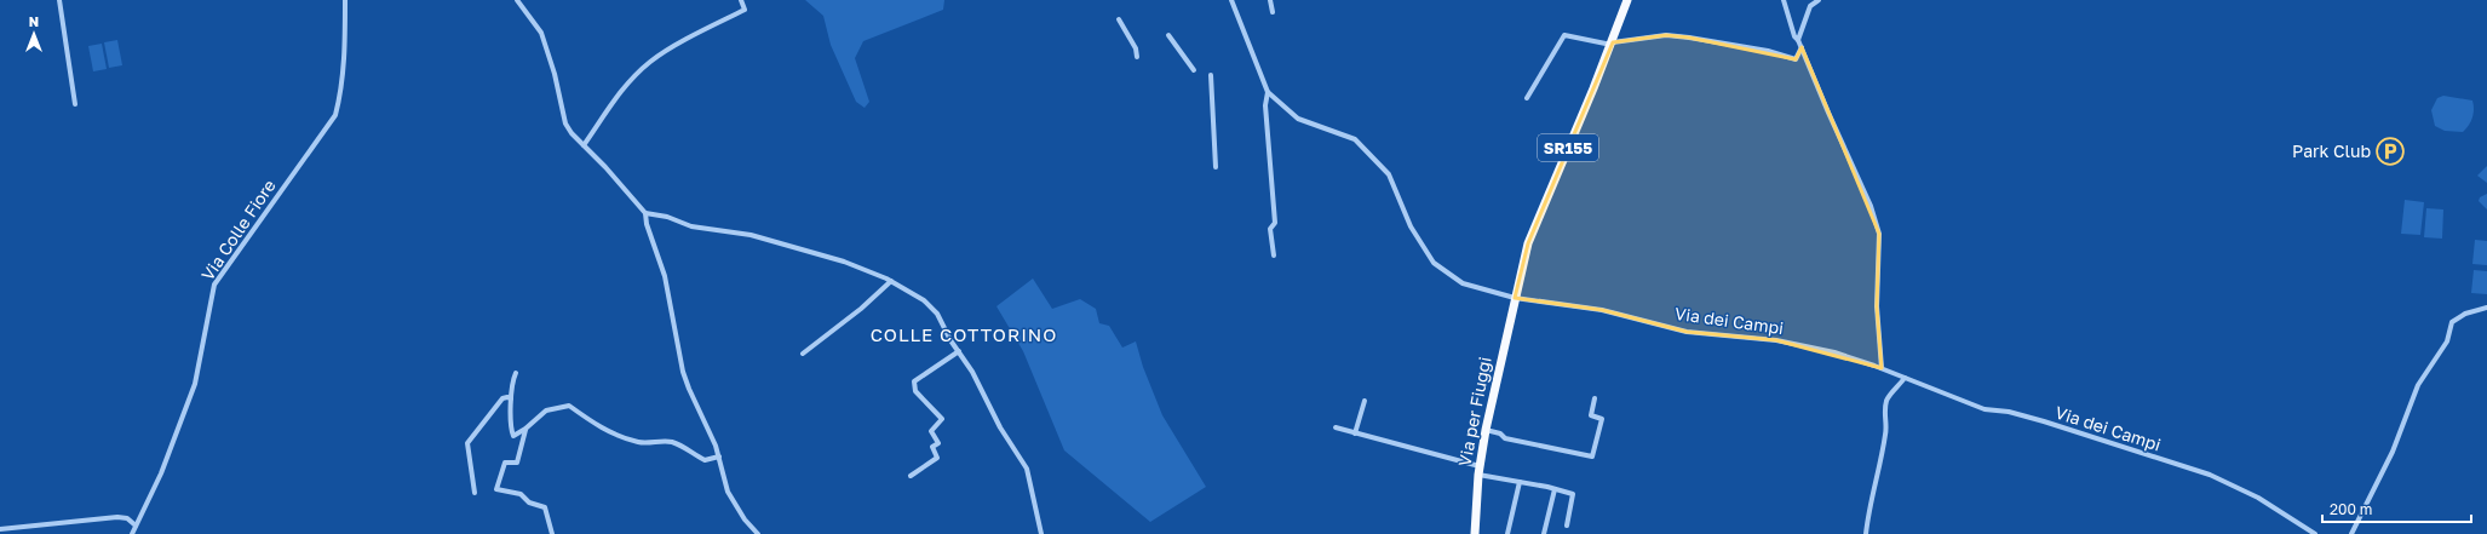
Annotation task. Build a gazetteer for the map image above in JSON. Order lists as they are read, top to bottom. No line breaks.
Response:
{"streets":{"main road":["SR155","Via per Fiuggi"],"street":["Via Colle Fiore","Via dei Campi"]},"crossings":[["SR155","Via dei Campi"],["SR155","Via per Fiuggi"],["Via dei Campi","Via per Fiuggi"]],"districts":["COLLE COTTORINO"],"places":{"parking":["Park Club"]},"scale_bar":"200 m","north":"top"}
